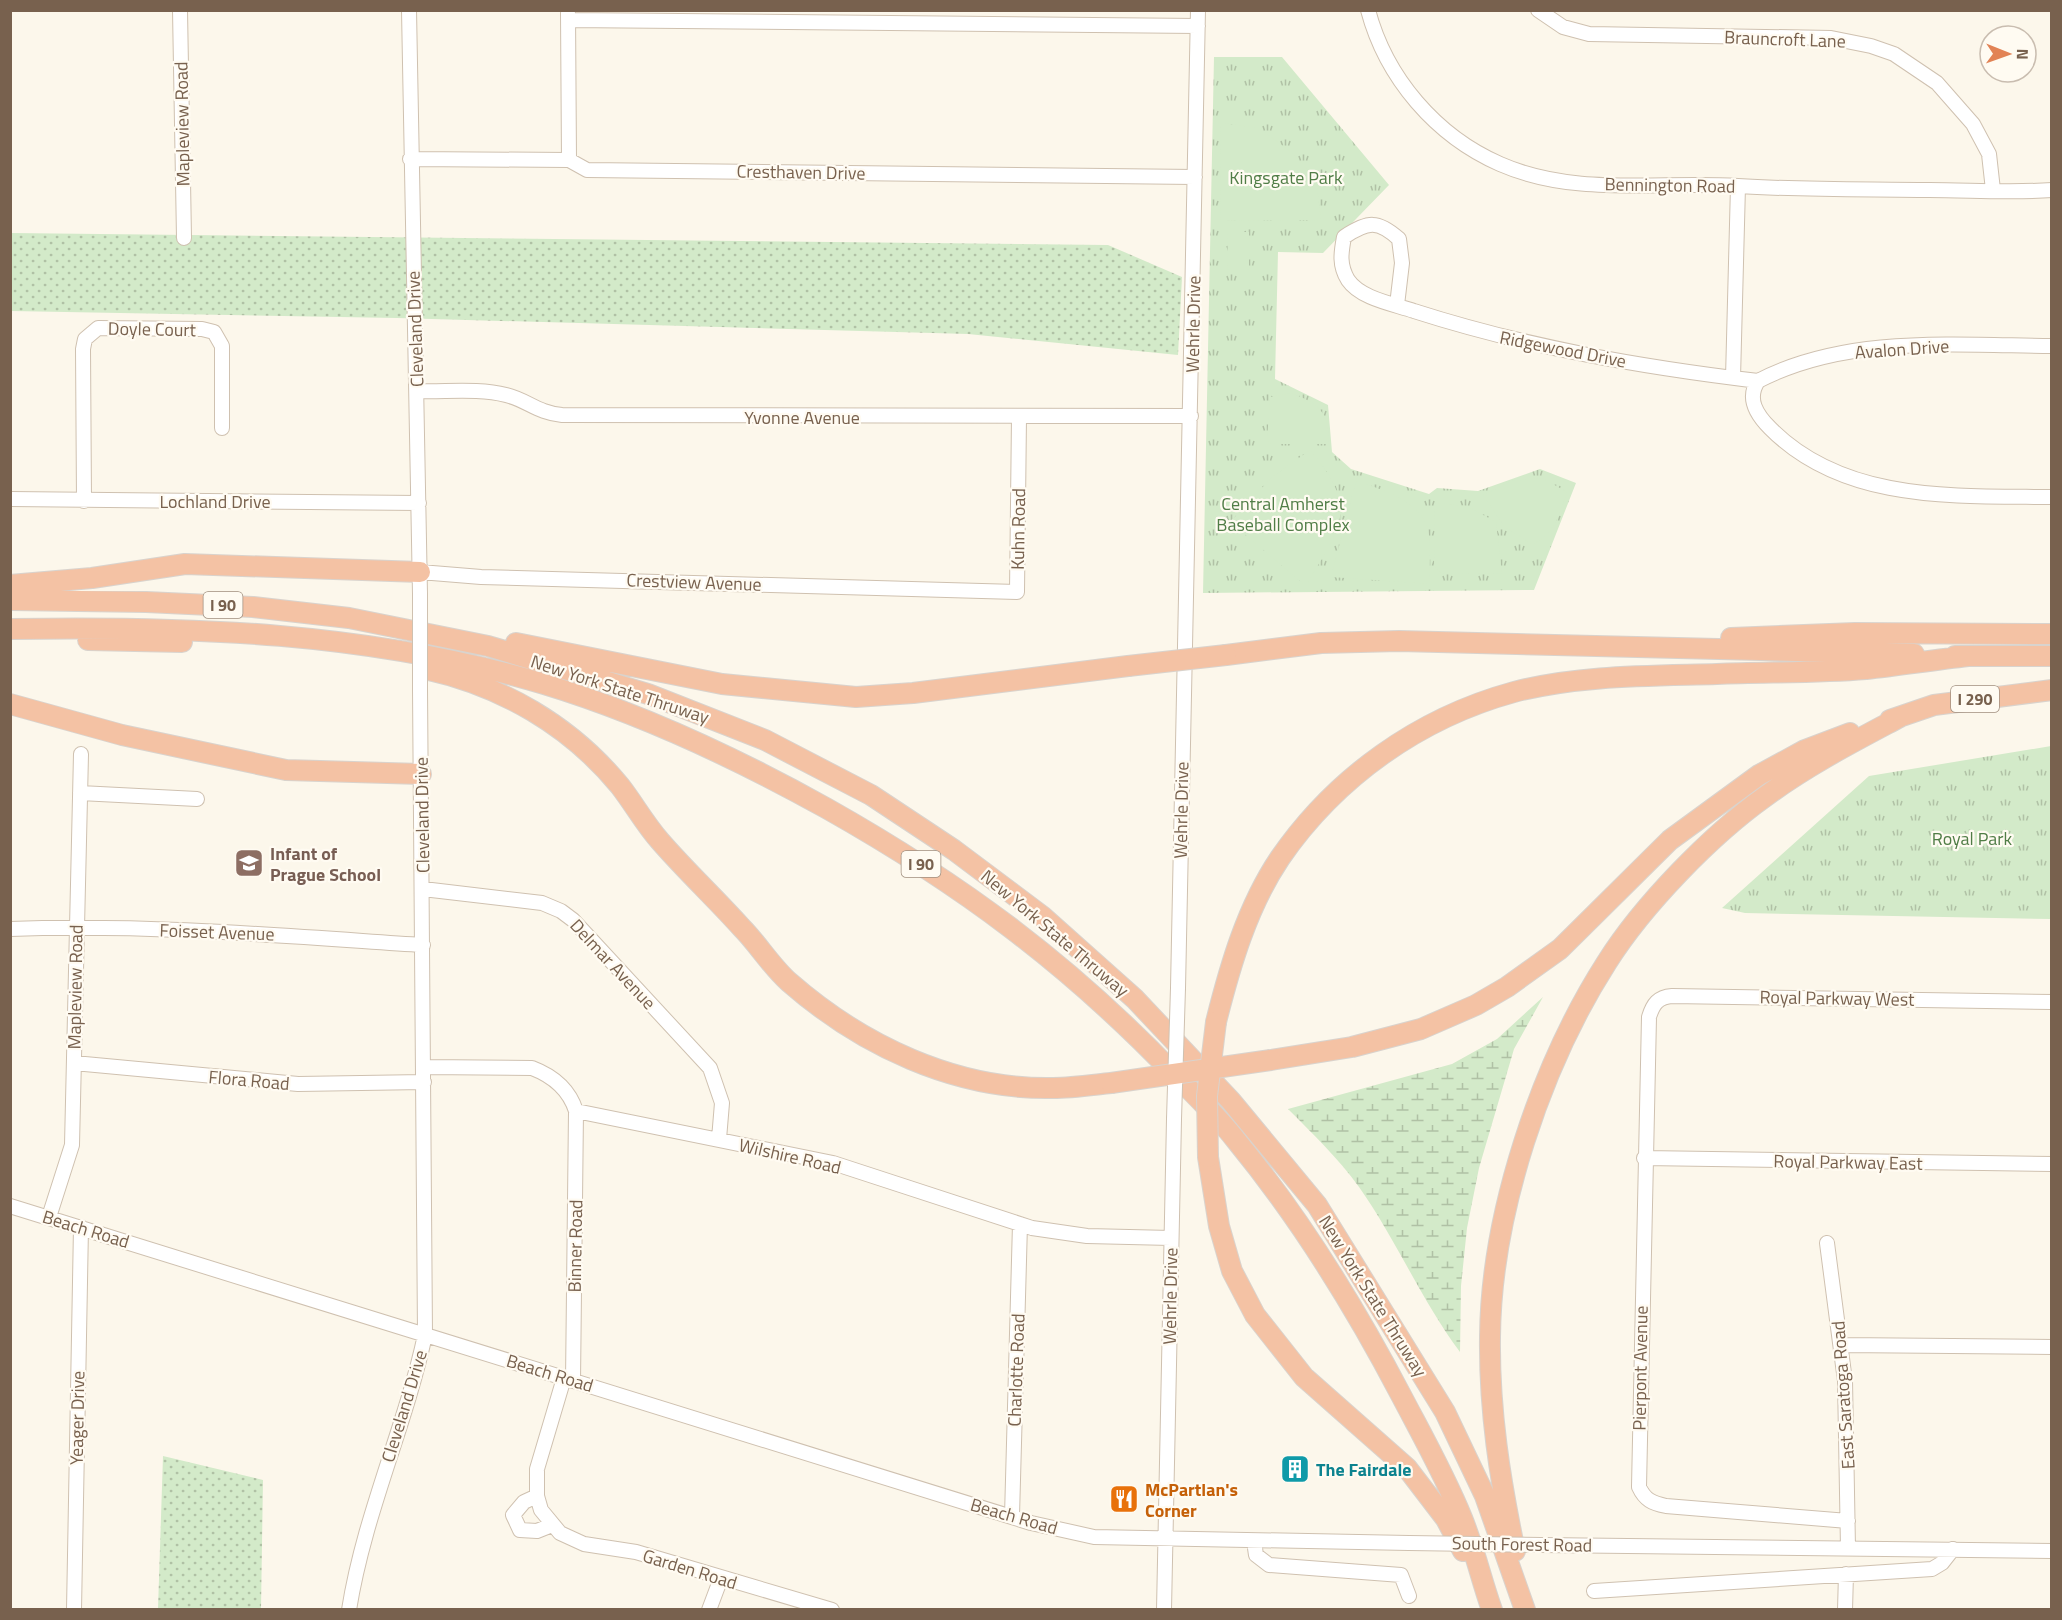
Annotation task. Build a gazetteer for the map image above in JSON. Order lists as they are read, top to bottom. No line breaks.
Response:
{"streets":{"highway":["I 90","New York State Thruway","I 290"],"street":["Brauncroft Lane","Mapleview Road","Cresthaven Drive","Bennington Road","Wehrle Drive","Doyle Court","Cleveland Drive","Ridgewood Drive","Avalon Drive","Yvonne Avenue","Lochland Drive","Kuhn Road","Crestview Avenue","Foisset Avenue","Delmar Avenue","Royal Parkway West","Flora Road","Wilshire Road","Royal Parkway East","Beach Road","Binner Road","Pierpont Avenue","Charlotte Road","East Saratoga Road","Yeager Drive","South Forest Road","Garden Road"]},"crossings":[["Brauncroft Lane","Bennington Road"],["Mapleview Road","Foisset Avenue"],["Mapleview Road","Flora Road"],["Mapleview Road","Beach Road"],["Cresthaven Drive","Wehrle Drive"],["Cresthaven Drive","Cleveland Drive"],["Wehrle Drive","Yvonne Avenue"],["Wehrle Drive","Wilshire Road"],["Wehrle Drive","South Forest Road"],["Doyle Court","Lochland Drive"],["Cleveland Drive","Yvonne Avenue"],["Cleveland Drive","Lochland Drive"],["Cleveland Drive","Crestview Avenue"],["Cleveland Drive","Foisset Avenue"],["Cleveland Drive","Delmar Avenue"],["Cleveland Drive","Flora Road"],["Cleveland Drive","Beach Road"],["Ridgewood Drive","Avalon Drive"],["Yvonne Avenue","Kuhn Road"],["Kuhn Road","Crestview Avenue"],["Delmar Avenue","Wilshire Road"],["Royal Parkway West","Pierpont Avenue"],["Wilshire Road","Binner Road"],["Wilshire Road","Charlotte Road"],["Royal Parkway East","Pierpont Avenue"],["Beach Road","Binner Road"],["Beach Road","Charlotte Road"],["Beach Road","Yeager Drive"],["Beach Road","South Forest Road"],["Beach Road","Garden Road"],["Binner Road","Garden Road"],["Pierpont Avenue","East Saratoga Road"],["East Saratoga Road","South Forest Road"]],"parks":["Kingsgate Park","Central Amherst Baseball Complex","Royal Park"],"places":{"school or university":["Infant of Prague School"],"building":["The Fairdale"],"restaurant":["McPartlan's Corner"]},"north":"right"}
